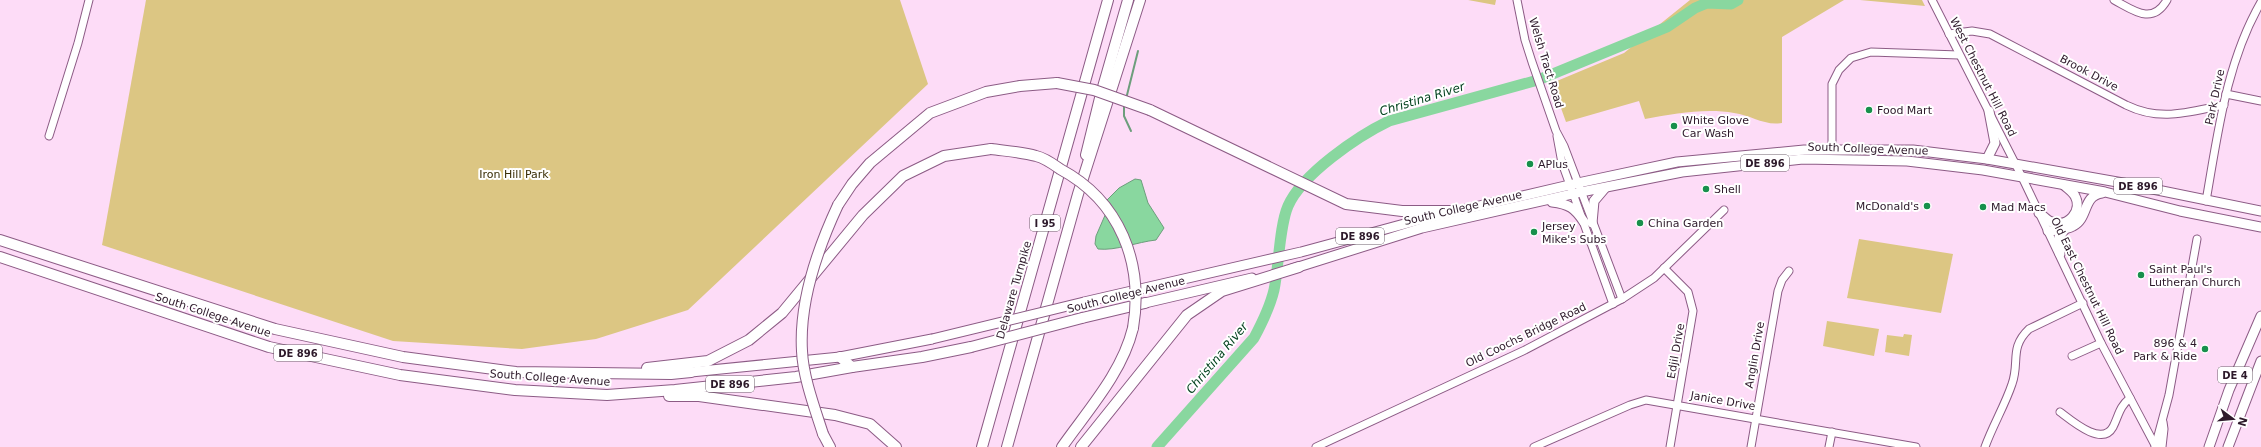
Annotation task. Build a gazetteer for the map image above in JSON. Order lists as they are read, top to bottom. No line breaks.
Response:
{"streets":{"highway":["South College Avenue","DE 896","I 95","Delaware Turnpike"],"main road":["DE 4"],"street":["Welsh Tract Road","Brook Drive","West Chestnut Hill Road","Park Drive","Old East Chestnut Hill Road","Old Coochs Bridge Road","Edjil Drive","Anglin Drive","Janice Drive"]},"crossings":[["Welsh Tract Road","South College Avenue"],["Welsh Tract Road","Old Coochs Bridge Road"],["Brook Drive","West Chestnut Hill Road"],["Brook Drive","Park Drive"],["West Chestnut Hill Road","South College Avenue"],["West Chestnut Hill Road","Old East Chestnut Hill Road"],["Park Drive","South College Avenue"],["South College Avenue","Old East Chestnut Hill Road"],["Old Coochs Bridge Road","Edjil Drive"],["Edjil Drive","Janice Drive"],["Anglin Drive","Janice Drive"]],"water":["Christina River"],"parks":["Iron Hill Park"],"places":["Food Mart","White Glove Car Wash","APlus","Shell","McDonald's","Mad Macs","China Garden","Jersey Mike's Subs","Saint Paul's Lutheran Church","896 & 4 Park & Ride"],"north":"right"}
